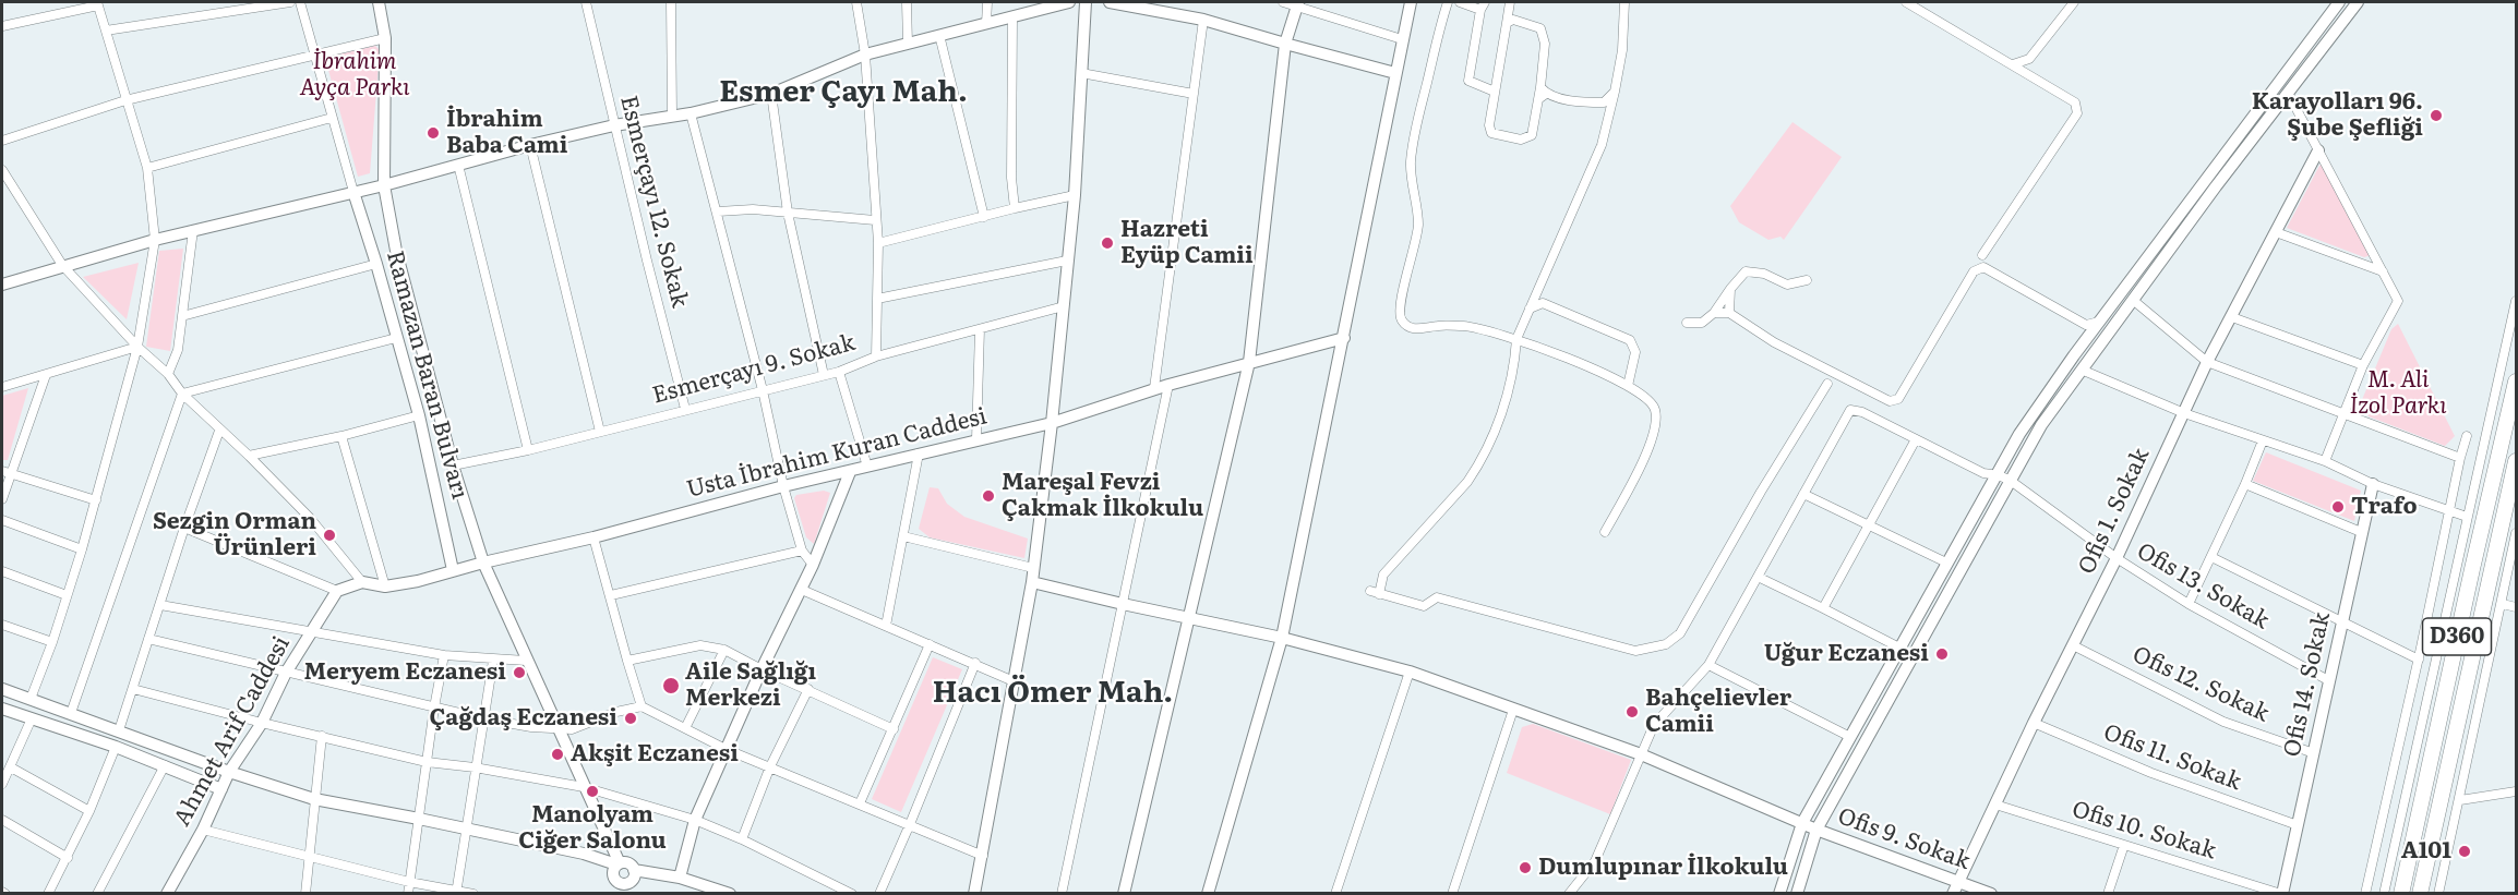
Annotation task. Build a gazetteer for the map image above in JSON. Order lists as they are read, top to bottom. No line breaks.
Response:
{"streets":{"highway":["D360"],"street":["Esmerçayı 12. Sokak","Esmerçayı 9. Sokak","Ramazan Baran Bulvarı","Usta İbrahim Kuran Caddesi","Ofis 1. Sokak","Ofis 13. Sokak","Ofis 12. Sokak","Ofis 14. Sokak","Ahmet Arif Caddesi","Ofis 11. Sokak","Ofis 10. Sokak","Ofis 9. Sokak"]},"crossings":[["Esmerçayı 12. Sokak","Esmerçayı 9. Sokak"],["Esmerçayı 9. Sokak","Ramazan Baran Bulvarı"],["Ramazan Baran Bulvarı","Usta İbrahim Kuran Caddesi"],["Usta İbrahim Kuran Caddesi","Ahmet Arif Caddesi"],["Ofis 1. Sokak","Ofis 13. Sokak"],["Ofis 1. Sokak","Ofis 12. Sokak"],["Ofis 1. Sokak","Ofis 11. Sokak"],["Ofis 1. Sokak","Ofis 10. Sokak"],["Ofis 1. Sokak","Ofis 9. Sokak"],["Ofis 13. Sokak","Ofis 14. Sokak"],["Ofis 12. Sokak","Ofis 14. Sokak"],["Ofis 14. Sokak","Ofis 11. Sokak"],["Ofis 14. Sokak","Ofis 10. Sokak"]],"districts":["Esmer Çayı Mah.","Hacı Ömer Mah."],"parks":["İbrahim Ayça Parkı","M. Ali İzol Parkı"],"places":["Karayolları 96. Şube Şefliği","İbrahim Baba Cami","Hazreti Eyüp Camii","Mareşal Fevzi Çakmak İlkokulu","Trafo","Sezgin Orman Ürünleri","Uğur Eczanesi","Meryem Eczanesi","Aile Sağlığı Merkezi","Bahçelievler Camii","Çağdaş Eczanesi","Akşit Eczanesi","Manolyam Ciğer Salonu","A101","Dumlupınar İlkokulu"]}
